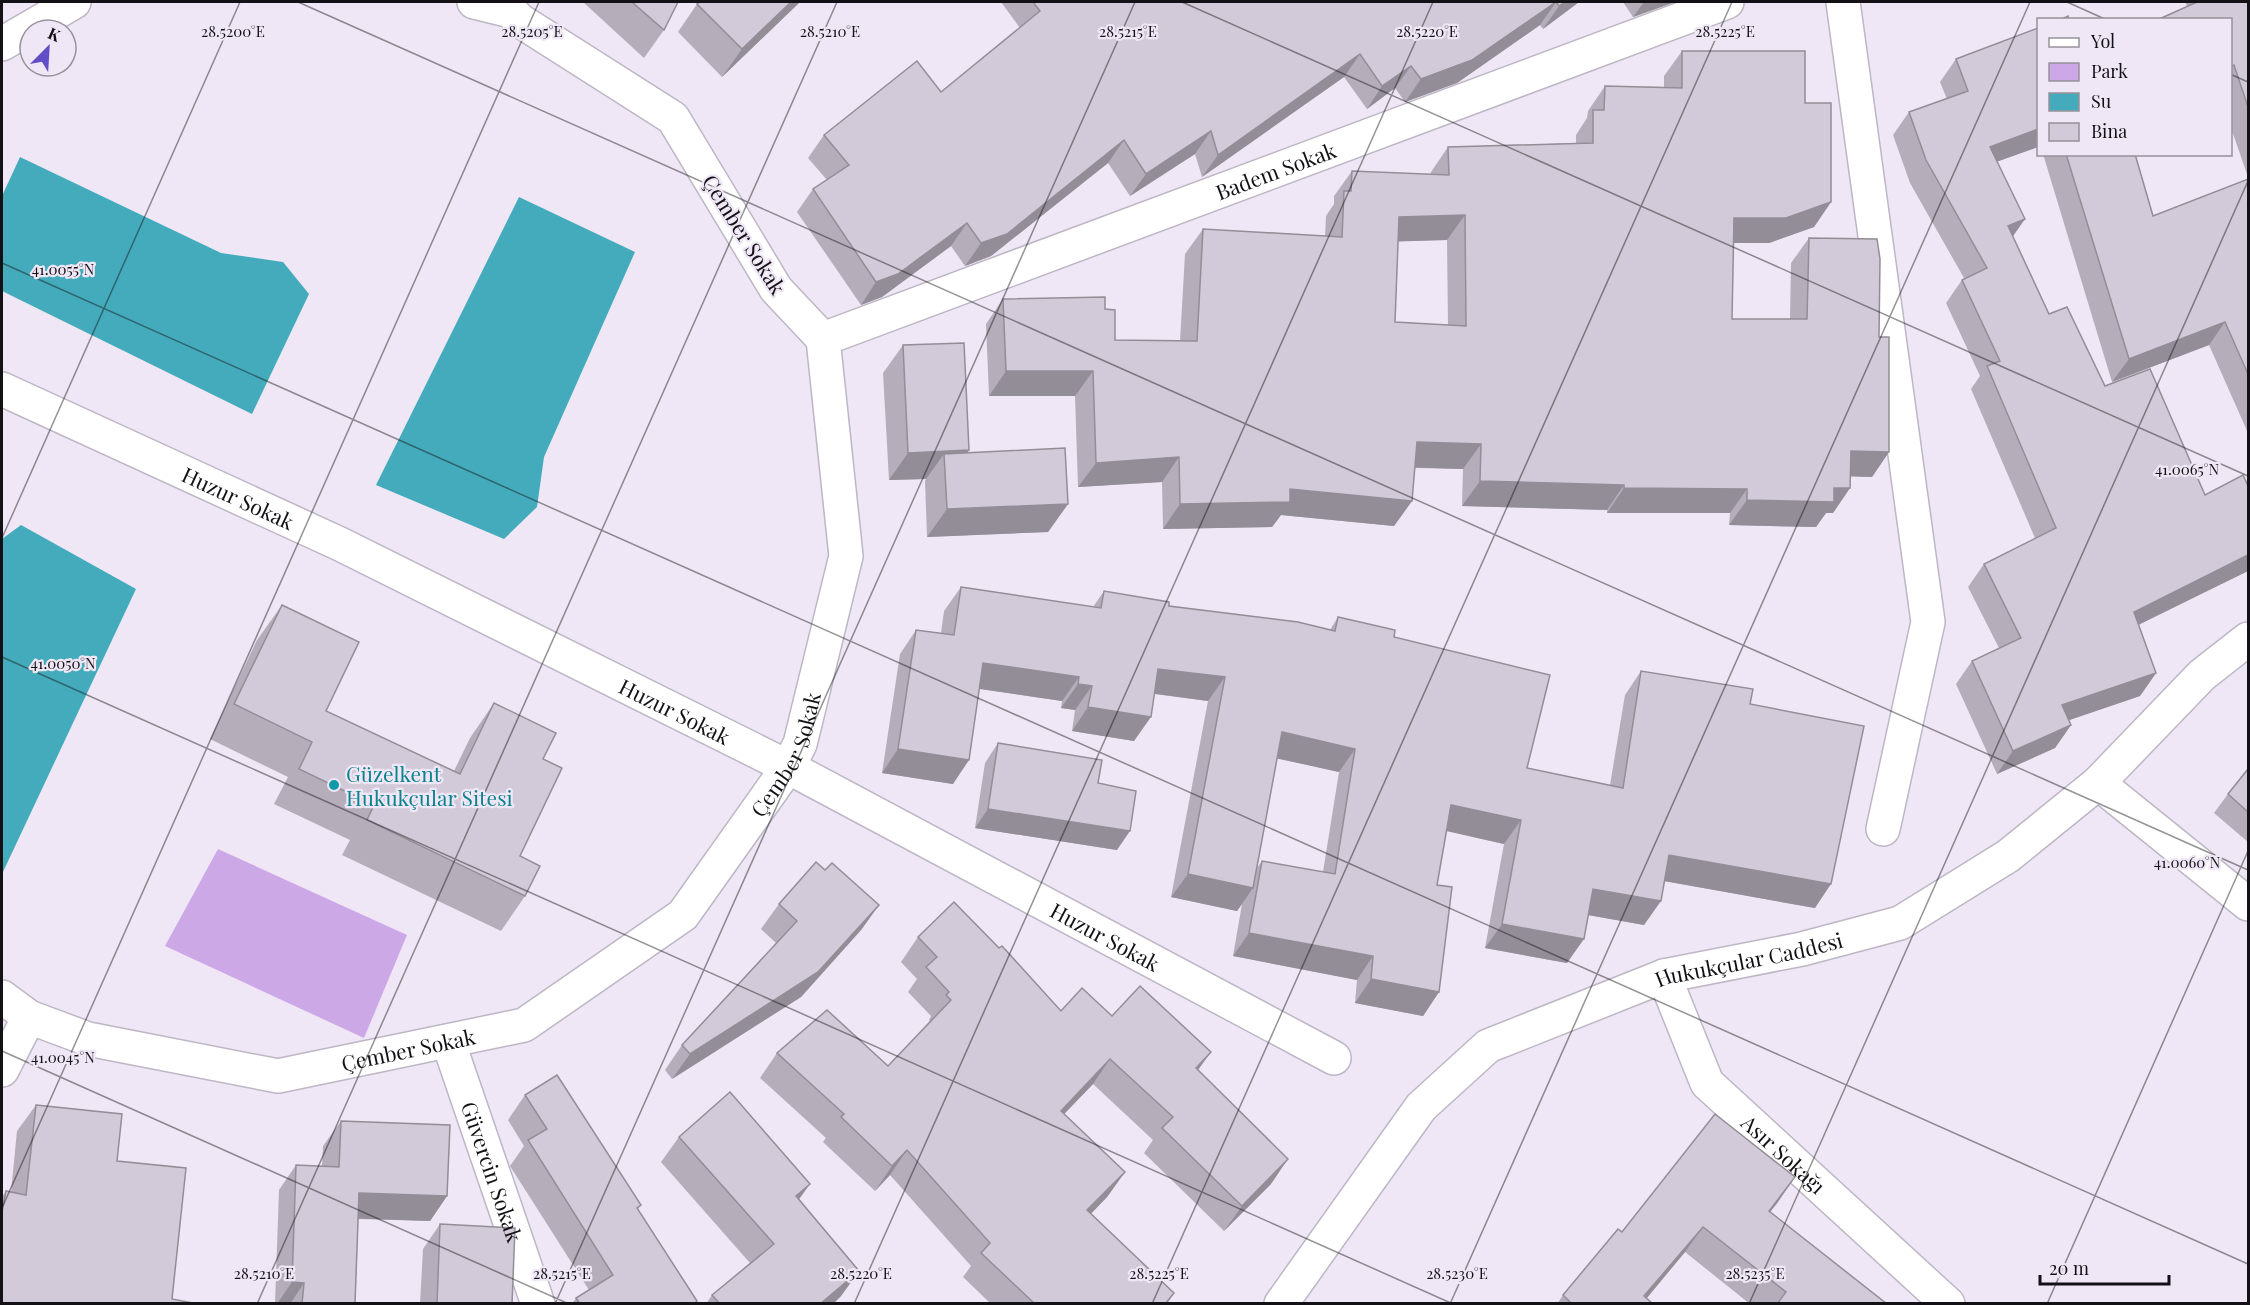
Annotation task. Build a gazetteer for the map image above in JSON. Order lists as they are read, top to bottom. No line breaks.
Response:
{"streets":{"street":["Badem Sokak","Çember Sokak","Huzur Sokak","Hukukçular Caddesi","Asır Sokağı","Güvercin Sokak"]},"crossings":[["Badem Sokak","Çember Sokak"],["Çember Sokak","Huzur Sokak"],["Çember Sokak","Güvercin Sokak"],["Hukukçular Caddesi","Asır Sokağı"]],"places":["Güzelkent Hukukçular Sitesi"],"legend":["Yol","Park","Su","Bina"],"scale_bar":"20 m","north":"top right","coordinates":["28.5205°E","28.5225°E","28.5200°E","28.5210°E","28.5215°E","28.5220°E","41.0055°N","41.0065°N","41.0050°N","41.0060°N","41.0045°N","28.5230°E","28.5235°E"]}
